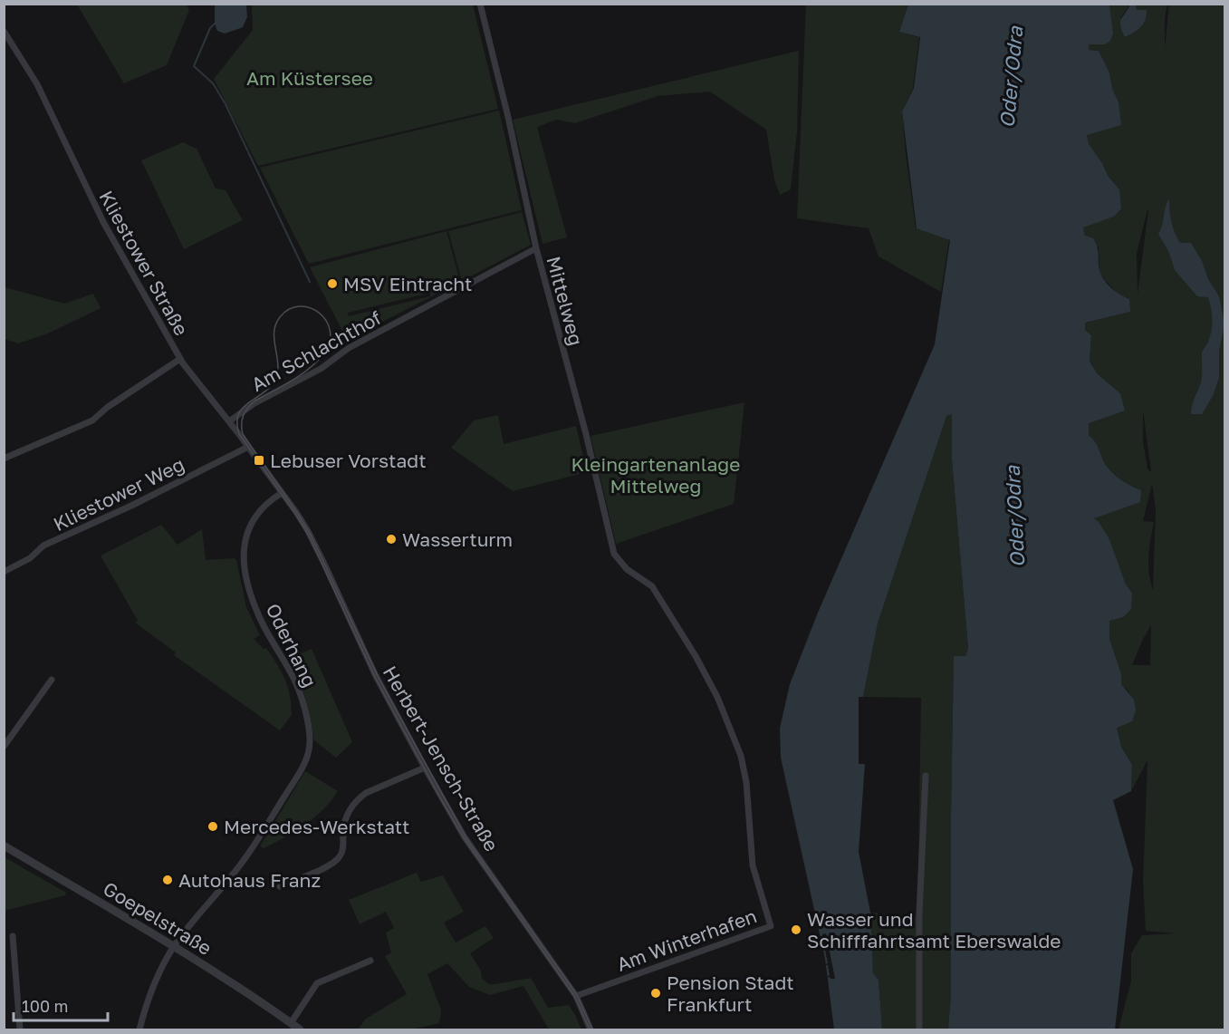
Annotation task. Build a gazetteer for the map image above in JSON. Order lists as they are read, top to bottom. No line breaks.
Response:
{"streets":{"street":["Kliestower Straße","Mittelweg","Am Schlachthof","Kliestower Weg","Oderhang","Herbert-Jensch-Straße","Goepelstraße","Am Winterhafen"]},"crossings":[["Kliestower Straße","Am Schlachthof"],["Kliestower Straße","Kliestower Weg"],["Kliestower Straße","Oderhang"],["Kliestower Straße","Herbert-Jensch-Straße"],["Mittelweg","Am Schlachthof"],["Mittelweg","Am Winterhafen"],["Oderhang","Herbert-Jensch-Straße"],["Oderhang","Goepelstraße"],["Herbert-Jensch-Straße","Am Winterhafen"]],"water":["Oder/Odra"],"parks":["Am Küstersee","Kleingartenanlage Mittelweg"],"places":{"other":["MSV Eintracht","Wasserturm","Mercedes-Werkstatt","Autohaus Franz","Wasser und Schifffahrtsamt Eberswalde","Pension Stadt Frankfurt"],"transit":["Lebuser Vorstadt"]},"scale_bar":"100 m"}
